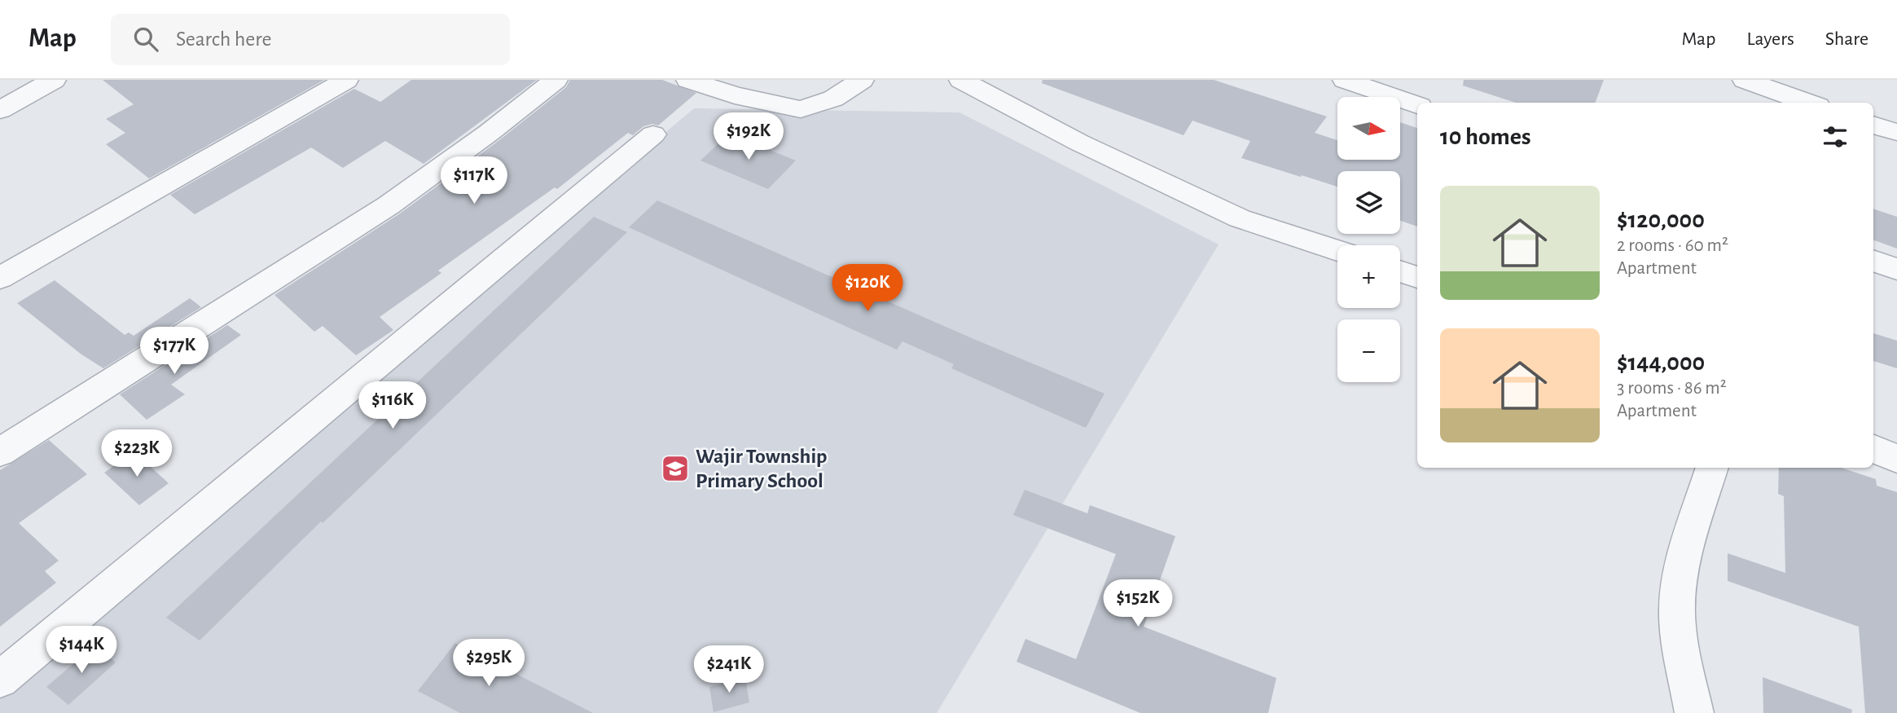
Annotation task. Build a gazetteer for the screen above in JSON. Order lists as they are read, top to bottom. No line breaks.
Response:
{"places":{"school or university":["Wajir Township Primary School"]},"north":"right","page":{"header":"Map","search":"Search here","nav":["Map","Layers","Share"],"map_buttons":["+","−"],"heading":"10 homes","price":["$192K","$117K","$120K","$177K","$116K","$223K","$152K","$144K","$295K","$241K"],"list":[{"name":"$120,000","note":"2 rooms · 60 m² · Apartment"},{"name":"$144,000","note":"3 rooms · 86 m² · Apartment"}]}}
